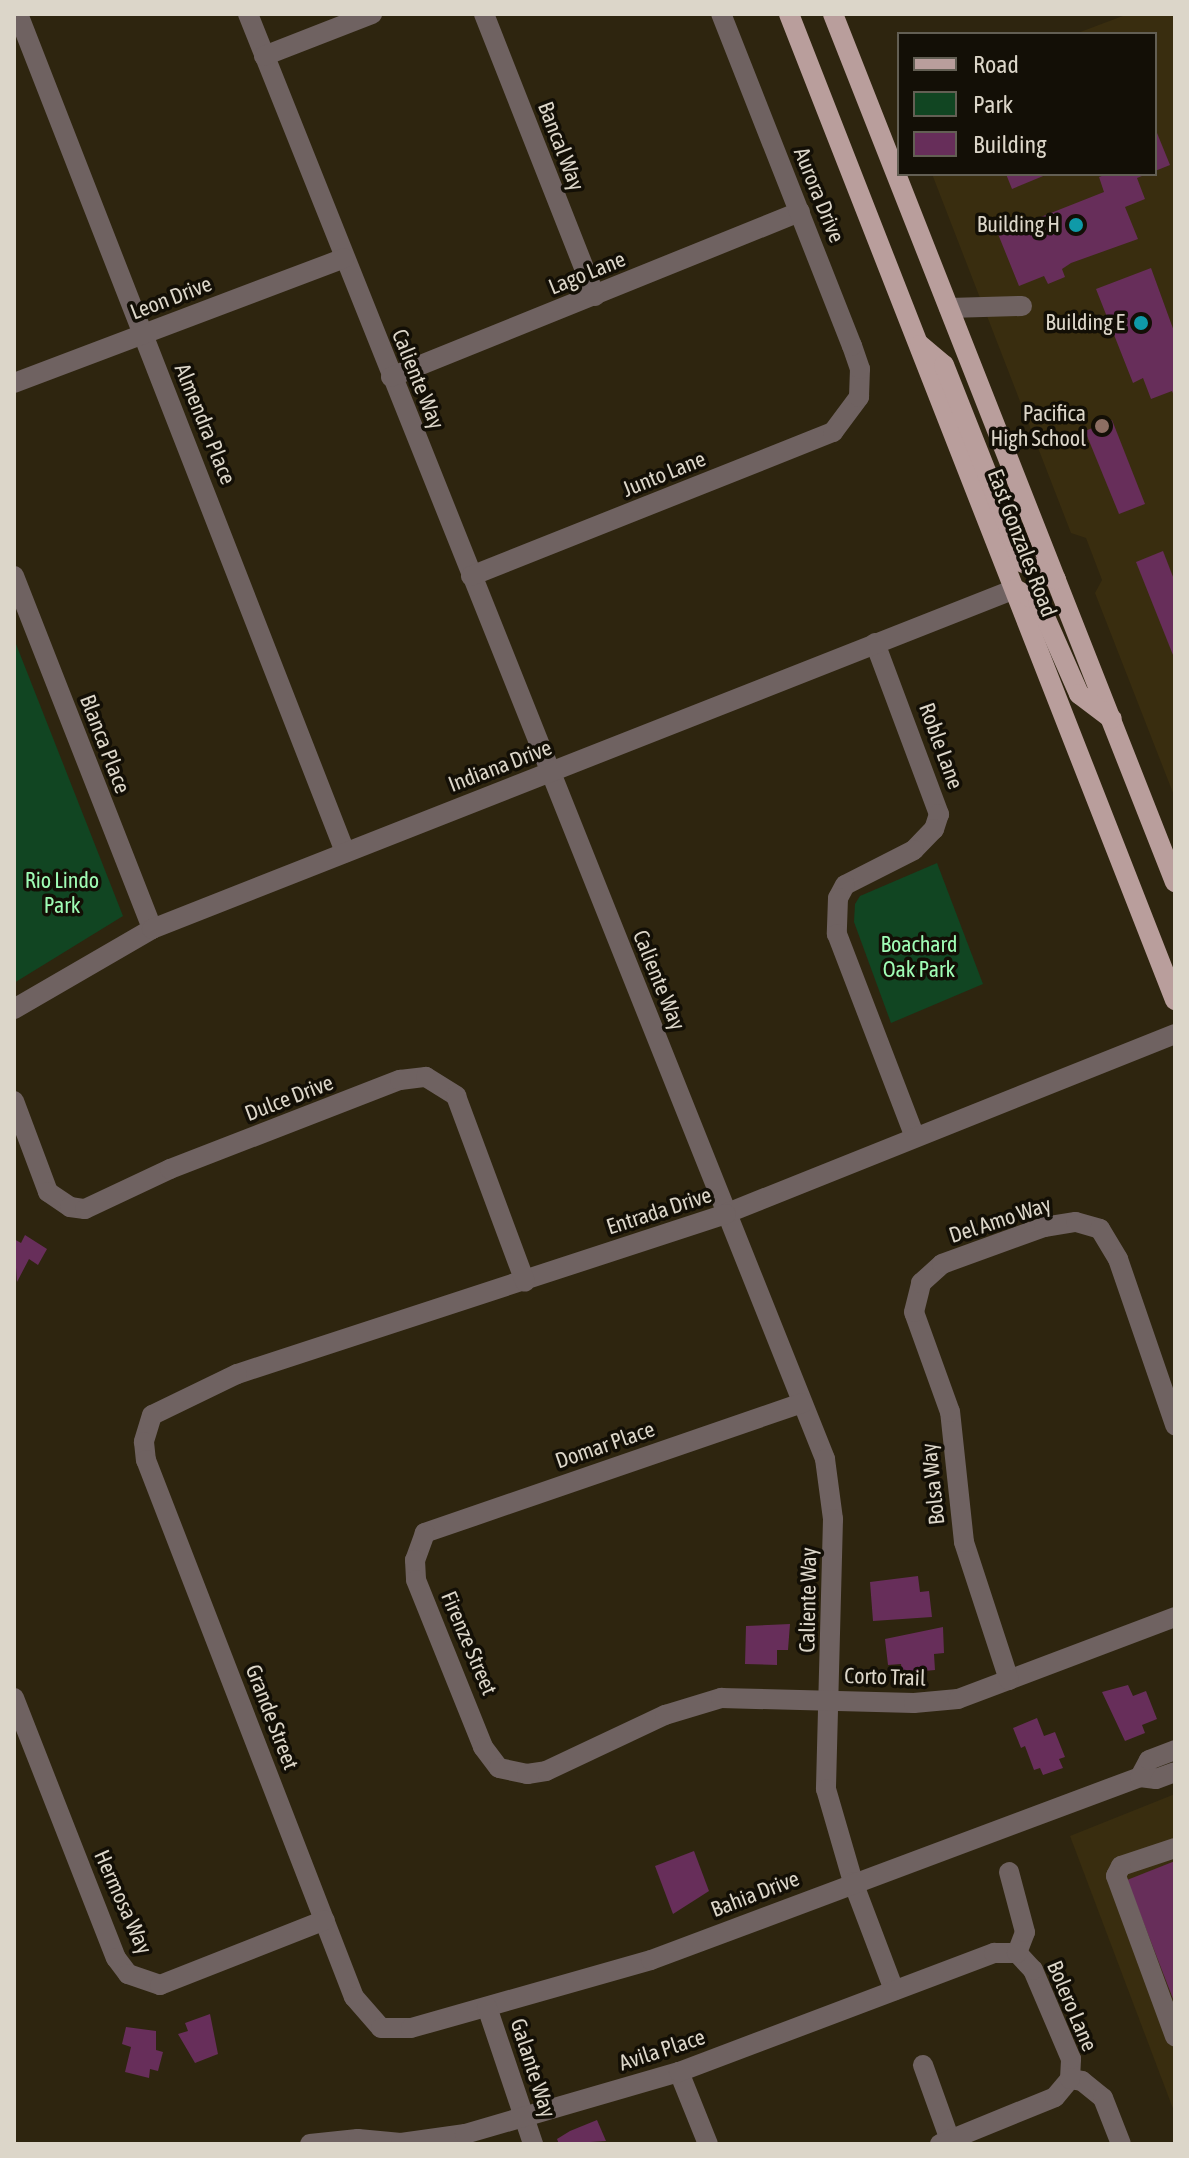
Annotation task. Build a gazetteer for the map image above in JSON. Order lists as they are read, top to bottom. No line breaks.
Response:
{"streets":{"main road":["East Gonzales Road"],"street":["Bancal Way","Aurora Drive","Lago Lane","Leon Drive","Caliente Way","Almendra Place","Junto Lane","Blanca Place","Roble Lane","Indiana Drive","Dulce Drive","Entrada Drive","Del Amo Way","Domar Place","Bolsa Way","Firenze Street","Corto Trail","Grande Street","Bahia Drive","Hermosa Way","Bolero Lane","Avila Place","Galante Way"]},"crossings":[["Bancal Way","Lago Lane"],["Aurora Drive","Lago Lane"],["Aurora Drive","Junto Lane"],["Lago Lane","Caliente Way"],["Leon Drive","Caliente Way"],["Leon Drive","Almendra Place"],["Caliente Way","Junto Lane"],["Caliente Way","Indiana Drive"],["Caliente Way","Entrada Drive"],["Caliente Way","Domar Place"],["Caliente Way","Corto Trail"],["Caliente Way","Bahia Drive"],["Caliente Way","Avila Place"],["Almendra Place","Indiana Drive"],["East Gonzales Road","Indiana Drive"],["Blanca Place","Indiana Drive"],["Roble Lane","Indiana Drive"],["Roble Lane","Entrada Drive"],["Dulce Drive","Entrada Drive"],["Entrada Drive","Grande Street"],["Del Amo Way","Bolsa Way"],["Domar Place","Firenze Street"],["Bolsa Way","Corto Trail"],["Firenze Street","Corto Trail"],["Grande Street","Bahia Drive"],["Grande Street","Hermosa Way"],["Bahia Drive","Galante Way"],["Bolero Lane","Avila Place"],["Avila Place","Galante Way"]],"parks":["Rio Lindo Park","Boachard Oak Park"],"places":["Building H","Building E","Pacifica High School"],"legend":["Road","Park","Building"]}
